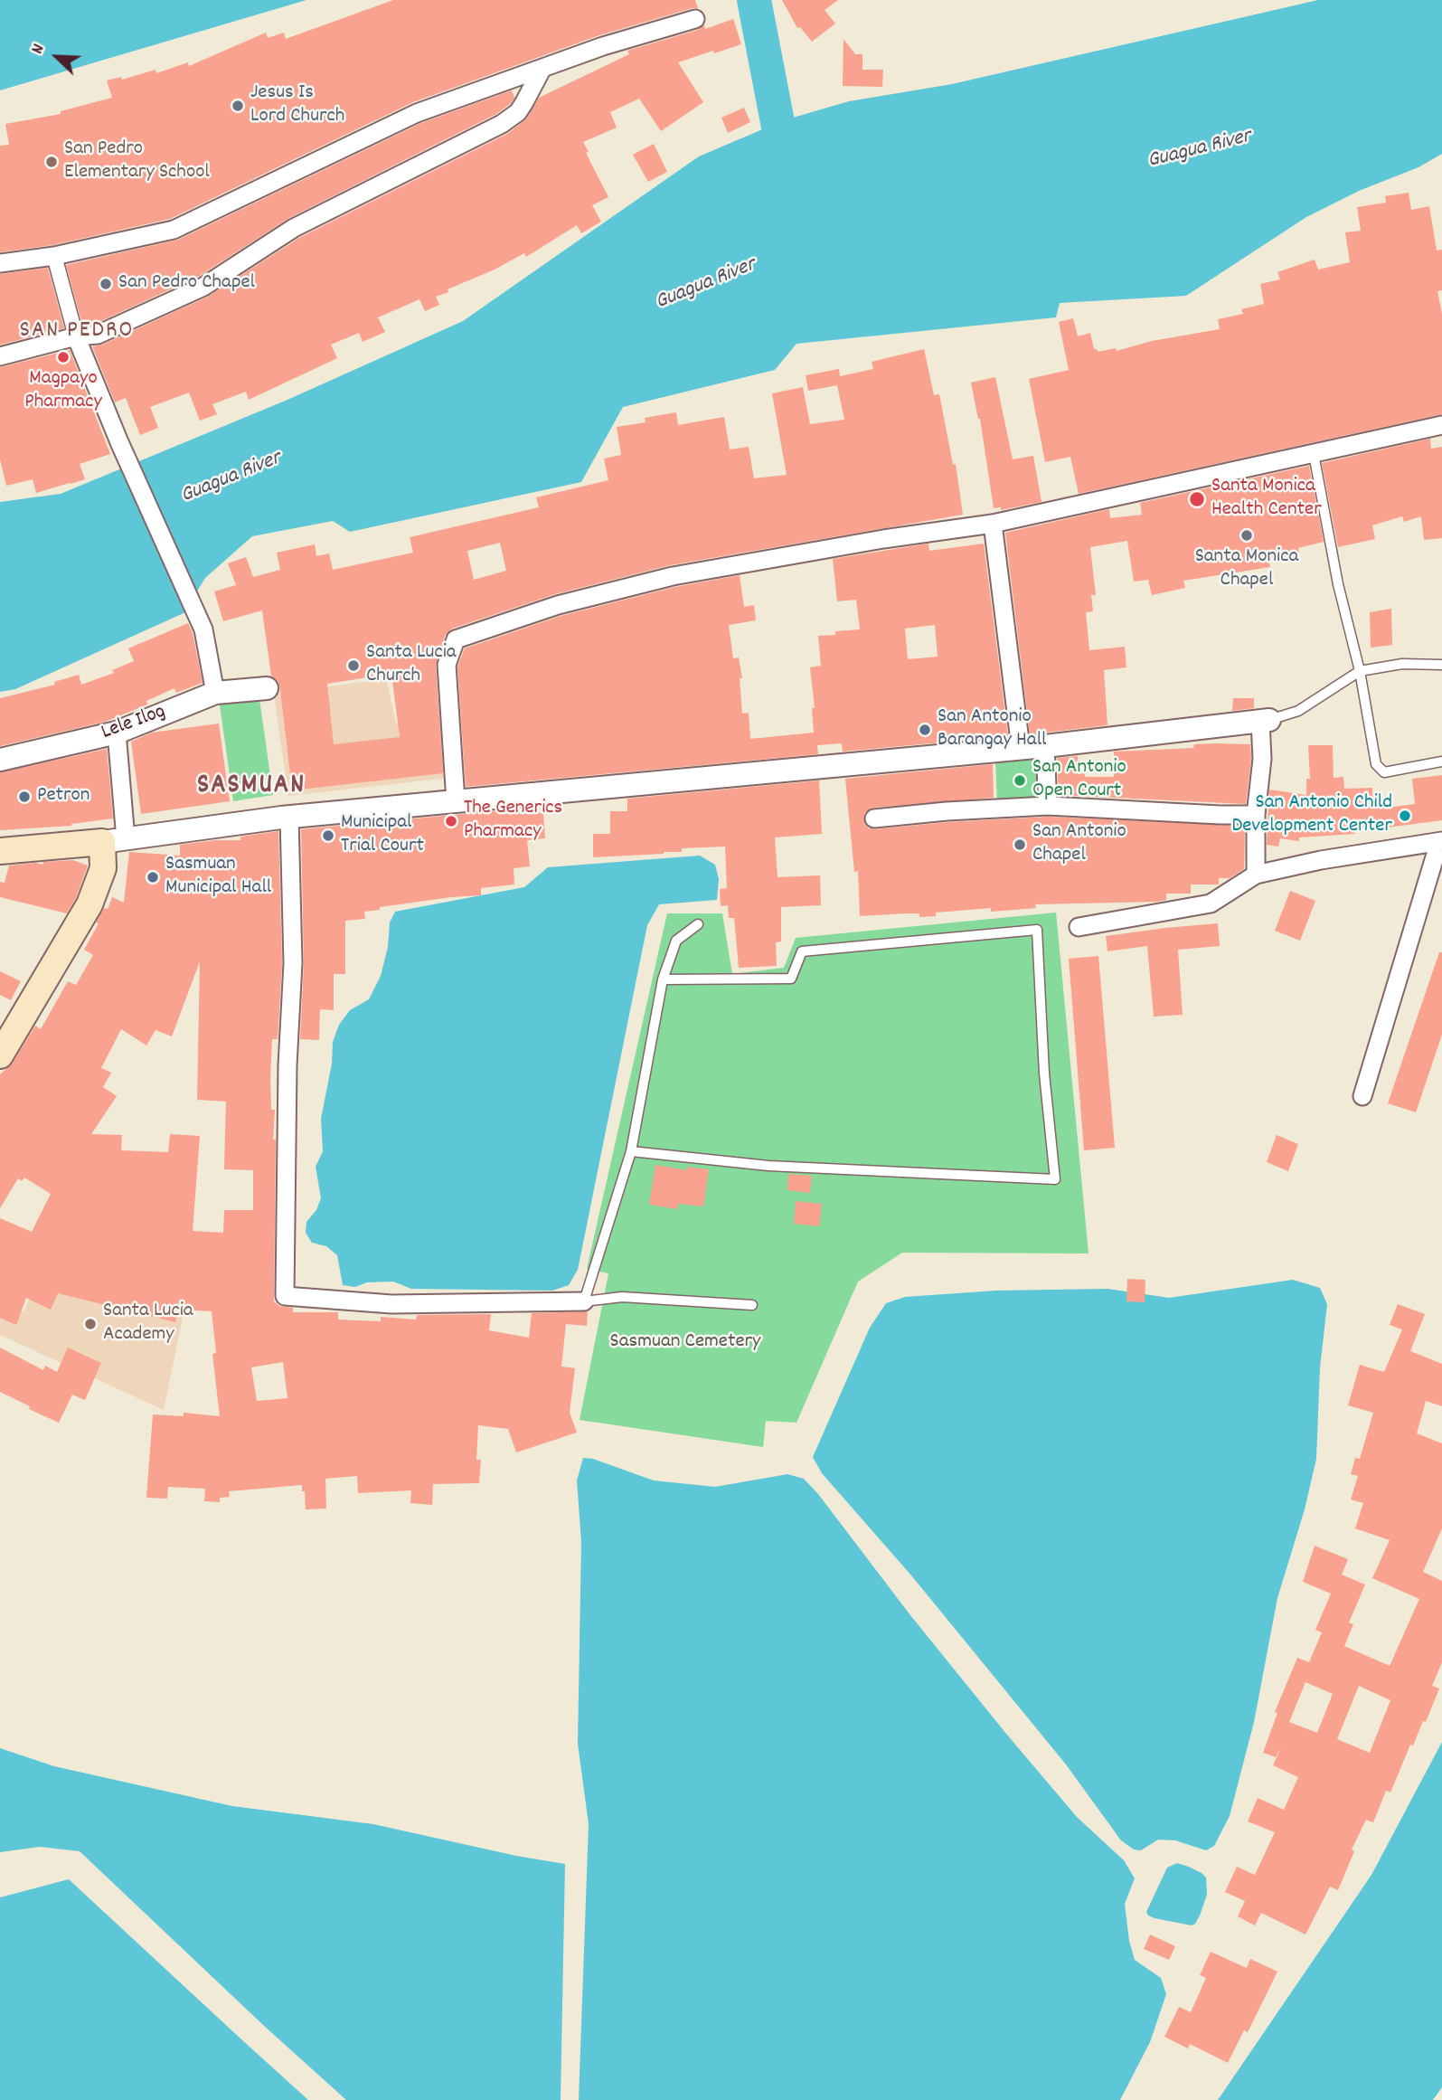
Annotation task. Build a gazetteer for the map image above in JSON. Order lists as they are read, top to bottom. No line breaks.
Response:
{"streets":{"street":["Lele Ilog"]},"districts":["SAN PEDRO","SASMUAN"],"water":["Guagua River"],"parks":["Sasmuan Cemetery"],"places":["Jesus Is Lord Church","San Pedro Elementary School","San Pedro Chapel","Magpayo Pharmacy","Santa Monica Health Center","Santa Monica Chapel","Santa Lucia Church","San Antonio Barangay Hall","San Antonio Open Court","Petron","San Antonio Child Development Center","The Generics Pharmacy","Municipal Trial Court","San Antonio Chapel","Sasmuan Municipal Hall","Santa Lucia Academy"],"north":"top left"}
